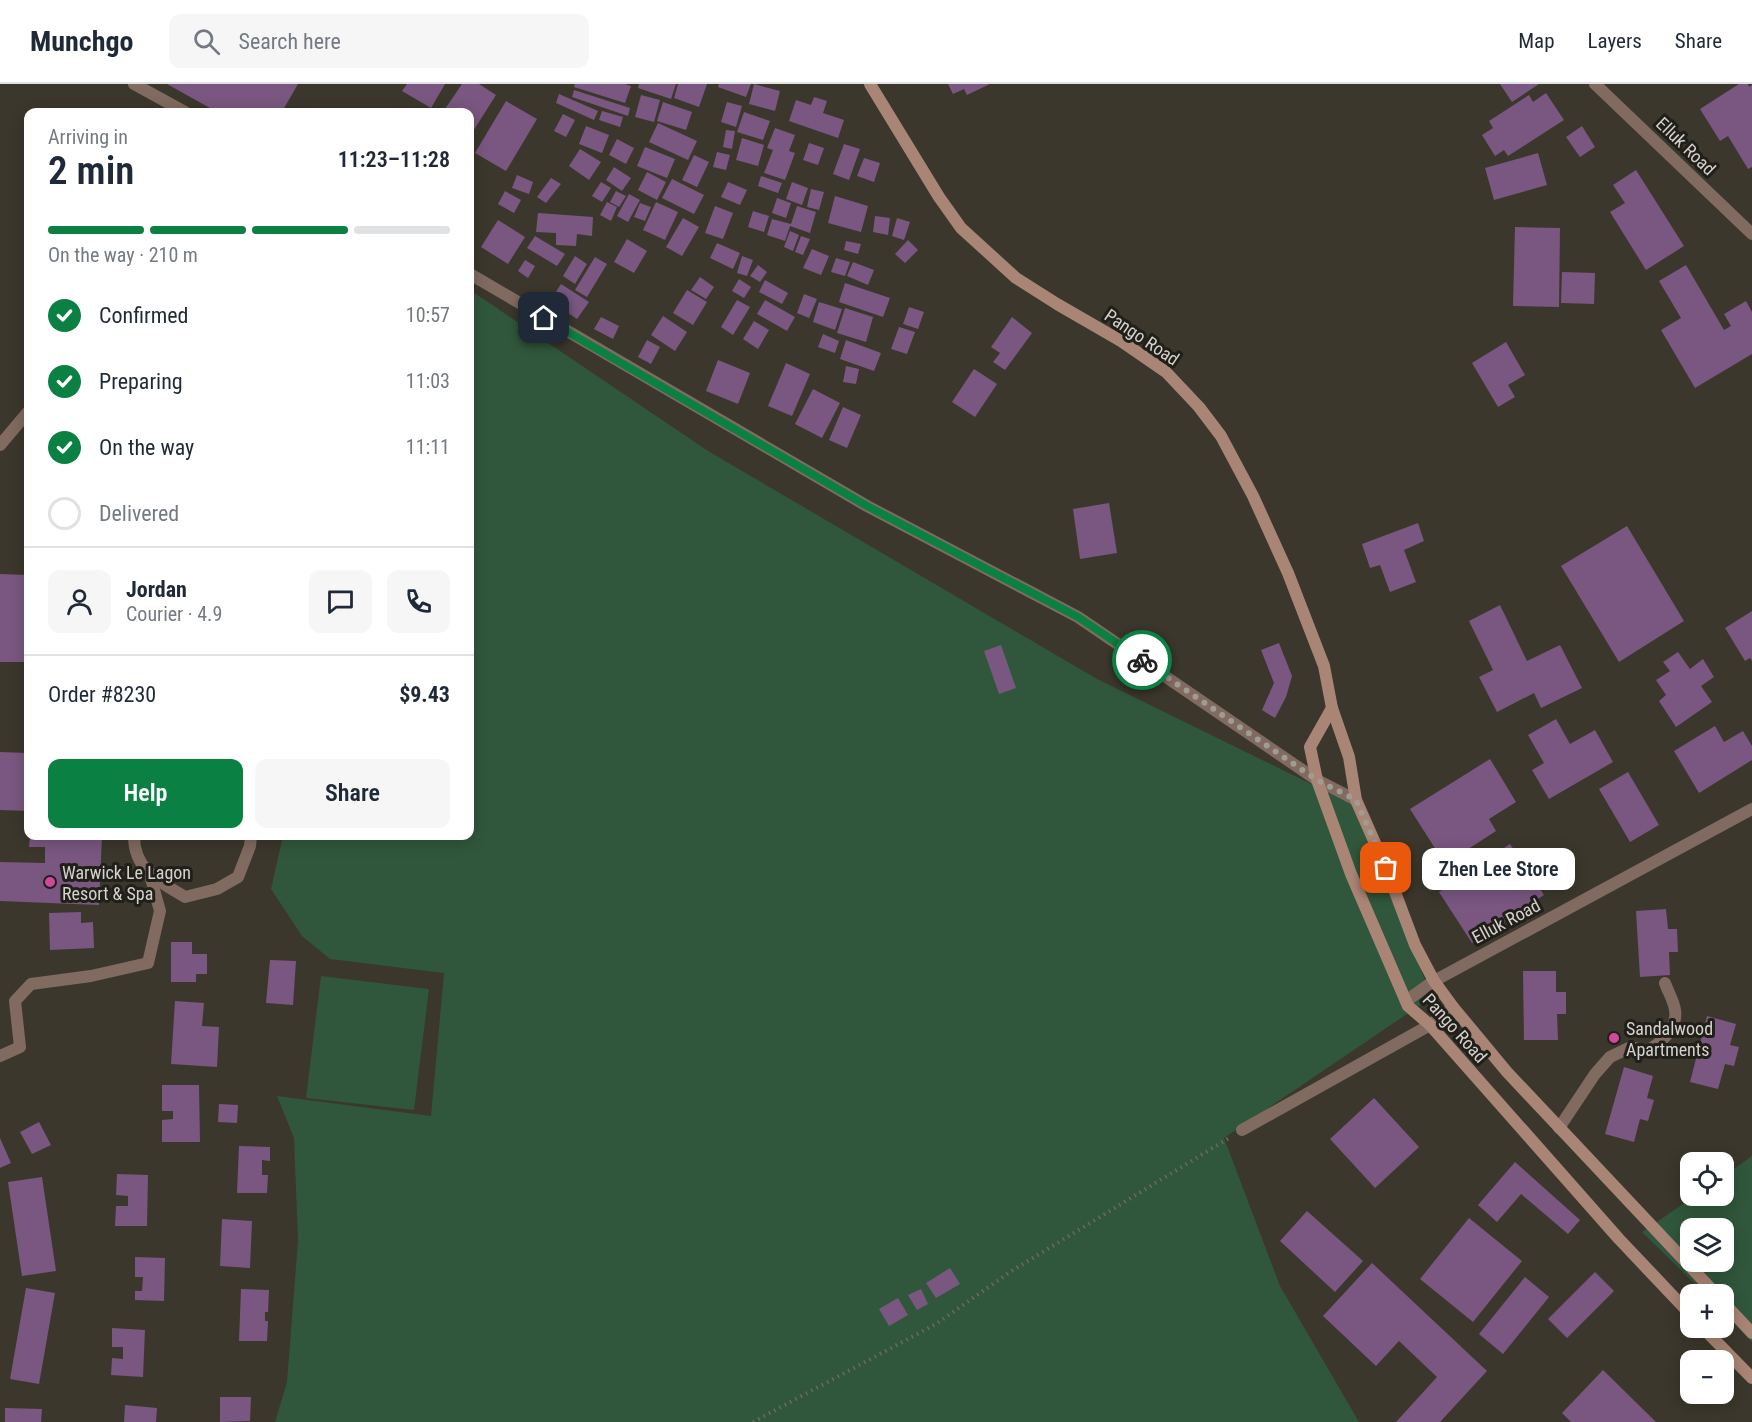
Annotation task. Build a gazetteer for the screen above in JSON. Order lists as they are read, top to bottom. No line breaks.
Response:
{"streets":{"street":["Elluk Road","Pango Road"]},"crossings":[["Elluk Road","Pango Road"]],"places":["Zhen Lee Store","Warwick Le Lagon Resort & Spa","Sandalwood Apartments"],"page":{"header":"Munchgo","search":"Search here","nav":["Map","Layers","Share"],"heading":["2 min","Arriving in","11:23–11:28"],"panel":["Jordan","Courier · 4.9","Order #8230","$9.43"],"bar":"On the way · 210 m","list":[["Confirmed","10:57"],["Preparing","11:03"],["On the way","11:11"],"Delivered"],"buttons":["Help","Share"],"bubble":"Zhen Lee Store","map_buttons":["+","−"]}}
